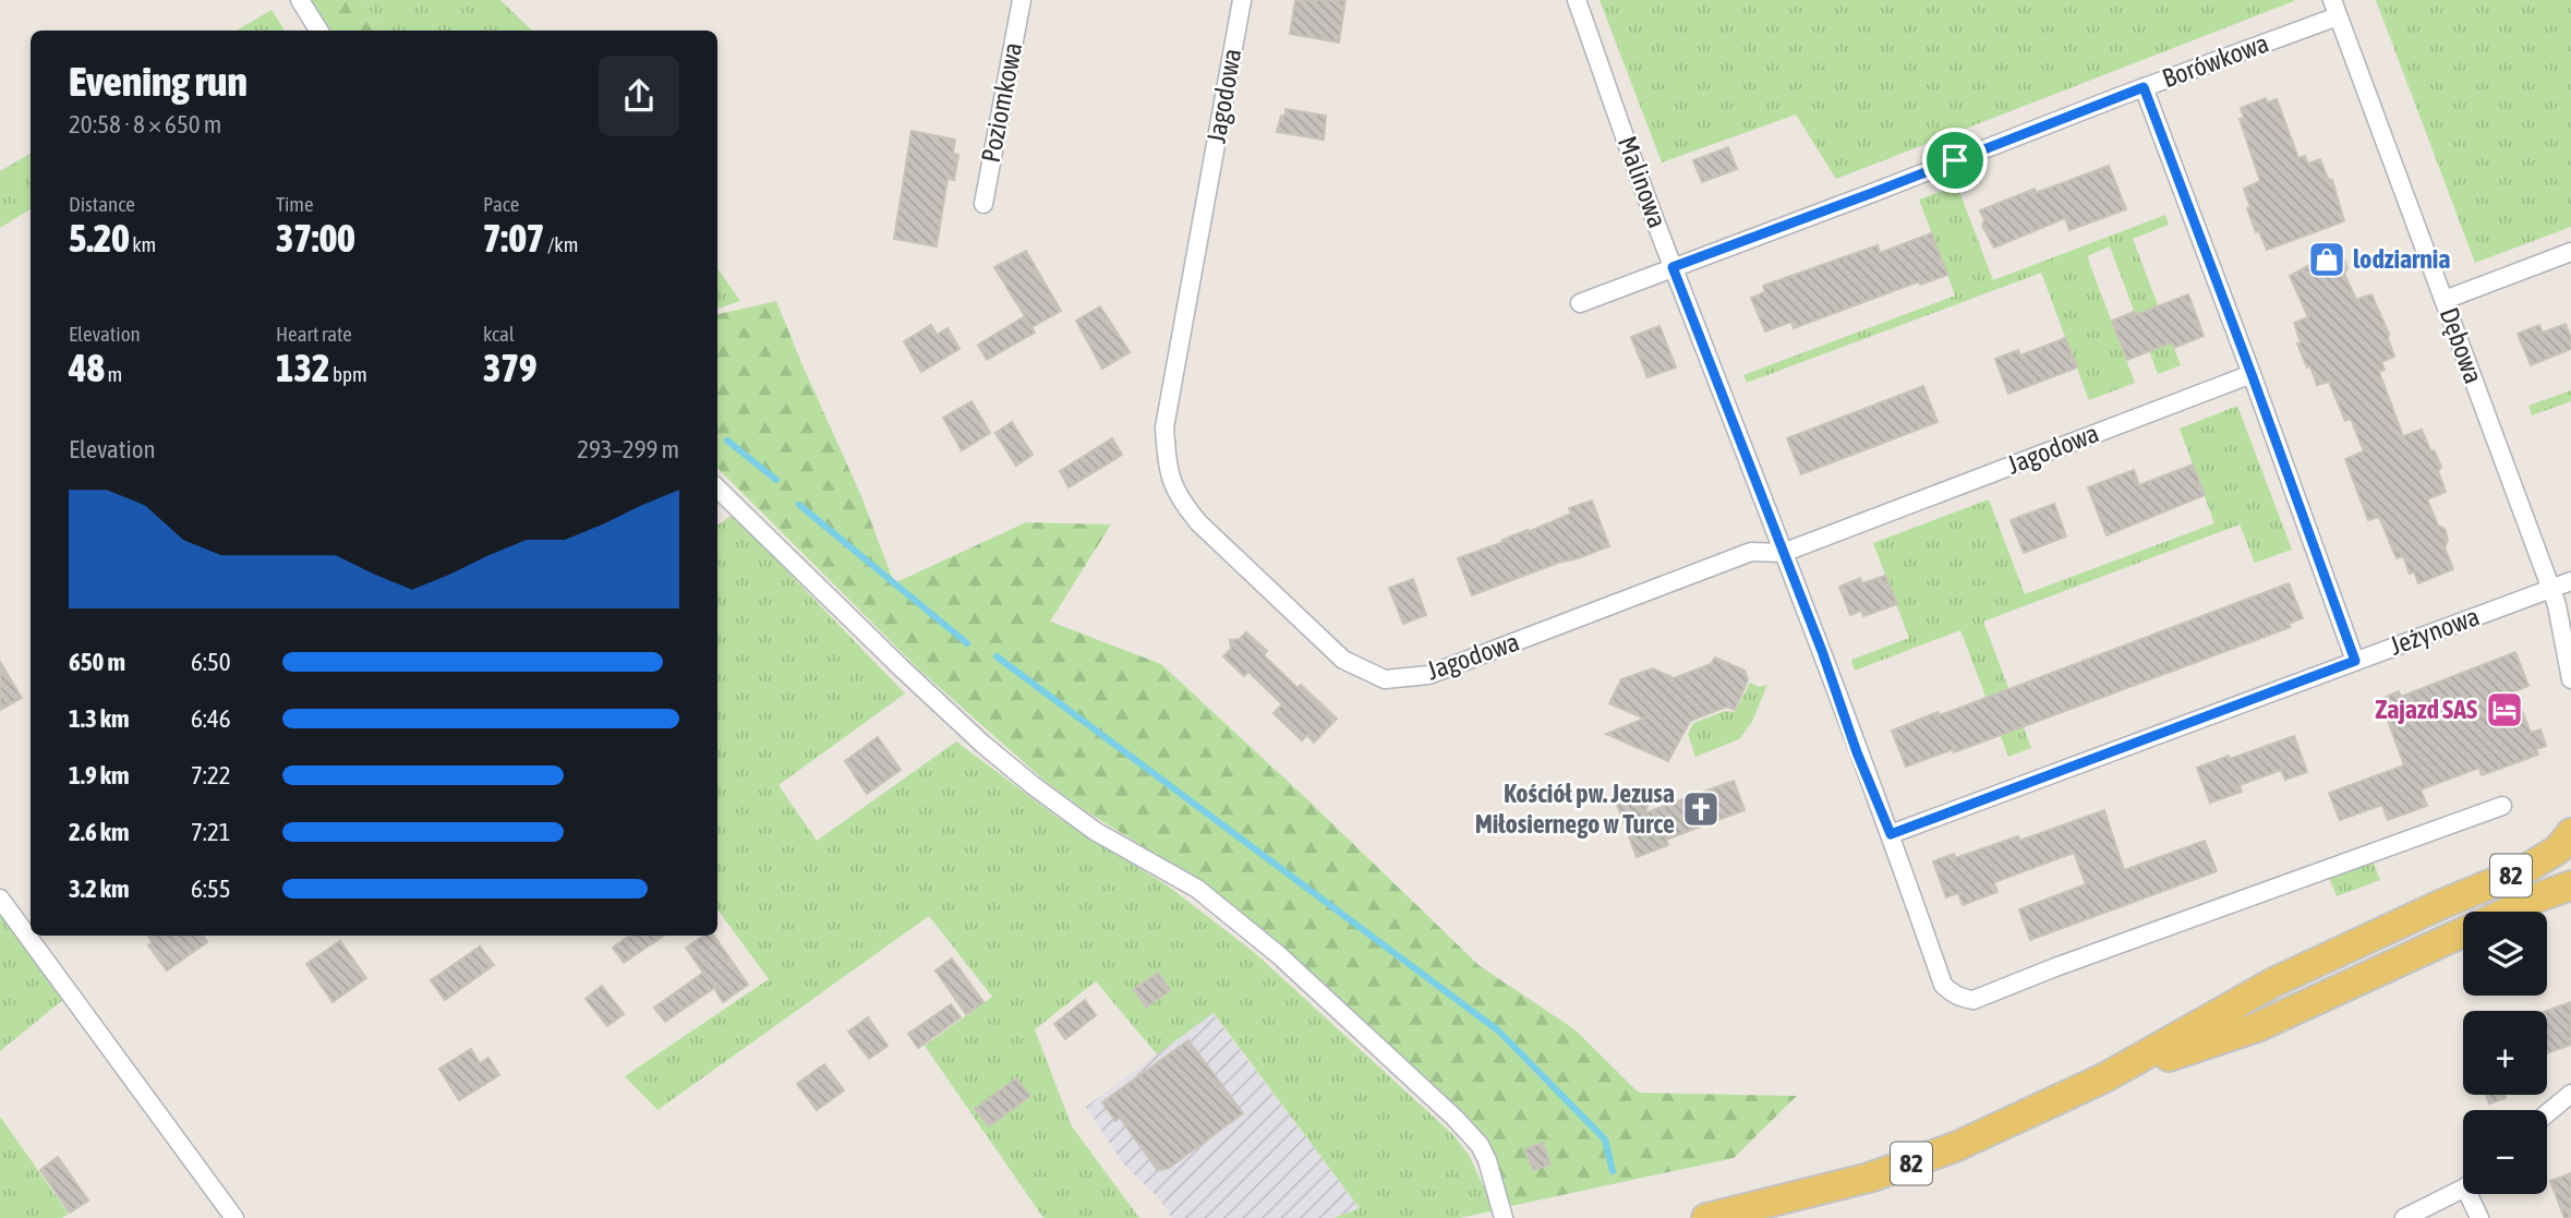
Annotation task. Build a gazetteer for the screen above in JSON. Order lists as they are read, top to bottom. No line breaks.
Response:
{"streets":{"main road":["82"],"street":["Borówkowa","Jagodowa","Poziomkowa","Malinowa","Dębowa","Jeżynowa"]},"crossings":[["Borówkowa","Malinowa"],["Borówkowa","Dębowa"],["Jagodowa","Malinowa"],["Malinowa","Jeżynowa"],["Dębowa","Jeżynowa"]],"places":{"shop":["lodziarnia"],"hotel":["Zajazd SAS"],"church":["Kościół pw. Jezusa Miłosiernego w Turce"]},"page":{"heading":["Evening run","20:58 · 8 × 650 m"],"stats":[["Distance","5.20 km"],["Time","37:00"],["Pace","7:07 /km"],["Elevation","48 m"],["Heart rate","132 bpm"],["kcal","379"]],"chart":["Elevation","293–299 m"],"list":[{"name":"650 m","note":"6:50"},{"name":"1.3 km","note":"6:46"},{"name":"1.9 km","note":"7:22"},{"name":"2.6 km","note":"7:21"},{"name":"3.2 km","note":"6:55"}],"map_buttons":["+","−"]}}
